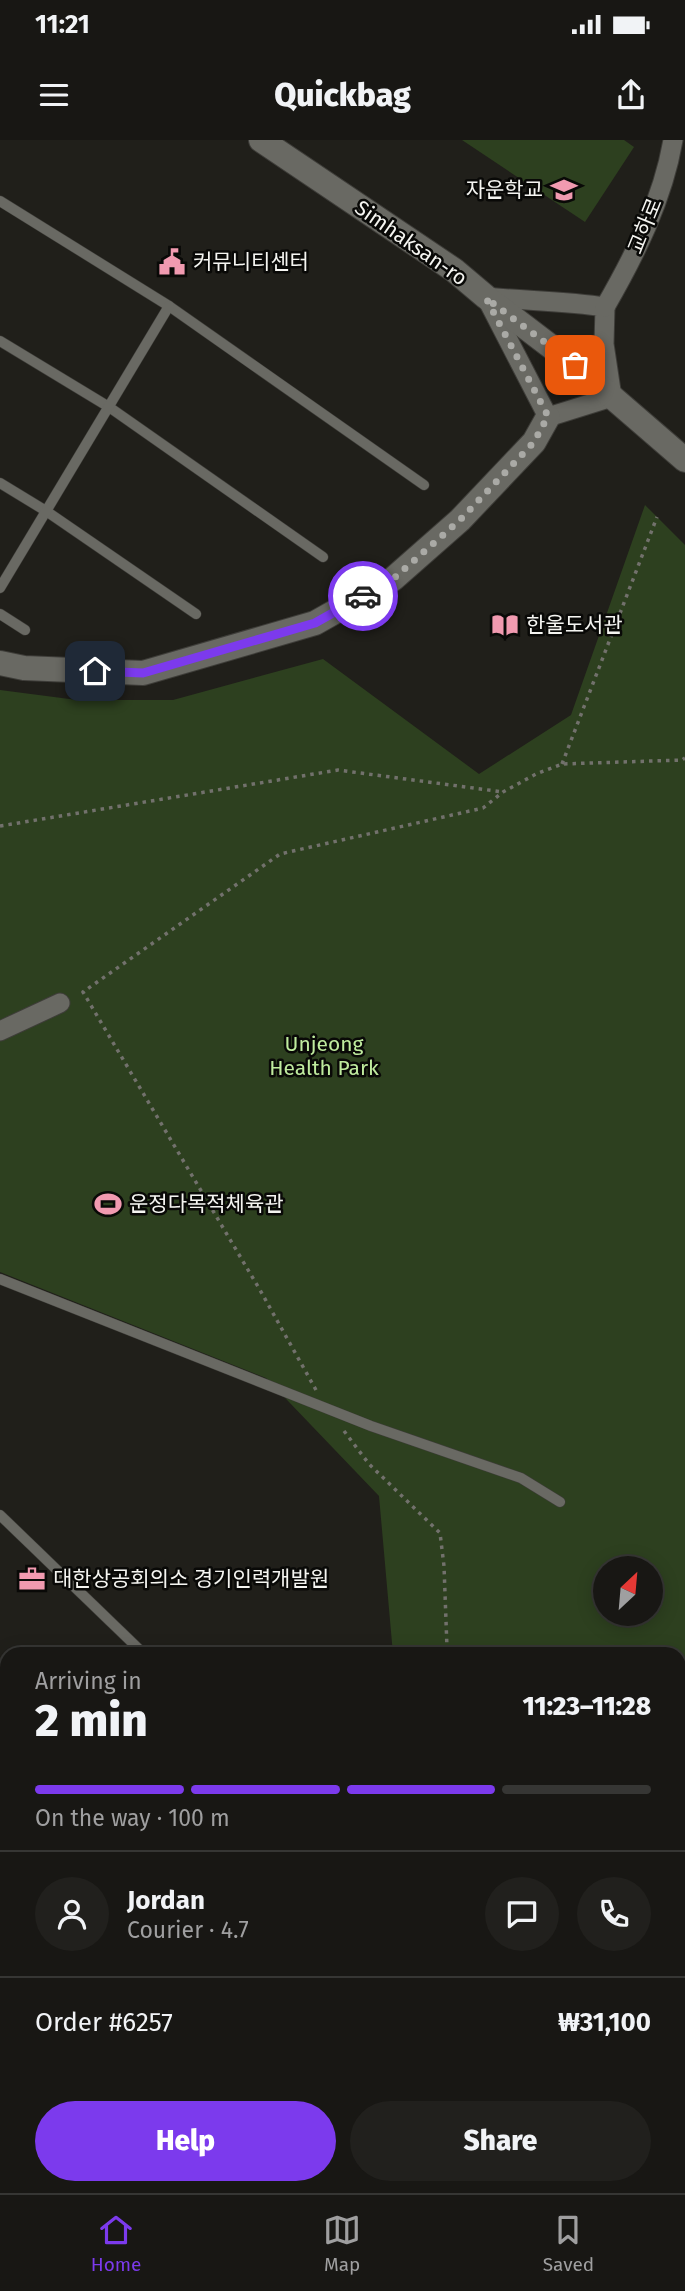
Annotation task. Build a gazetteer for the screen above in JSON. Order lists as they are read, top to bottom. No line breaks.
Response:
{"streets":{"street":["교하로","Simhaksan-ro"]},"parks":["Unjeong Health Park"],"places":{"school or university":["자운학교"],"public building":["커뮤니티센터"],"library":["한울도서관"],"sports":["운정다목적체육관"],"office":["대한상공회의소 경기인력개발원"]},"north":"top right","page":{"status":"11:21","header":"Quickbag","heading":["2 min","Arriving in","11:23–11:28"],"panel":["Jordan","Courier · 4.7","Order #6257","₩31,100"],"bar":"On the way · 100 m","buttons":["Help","Share"],"tabs":["Home","Map","Saved"]}}
